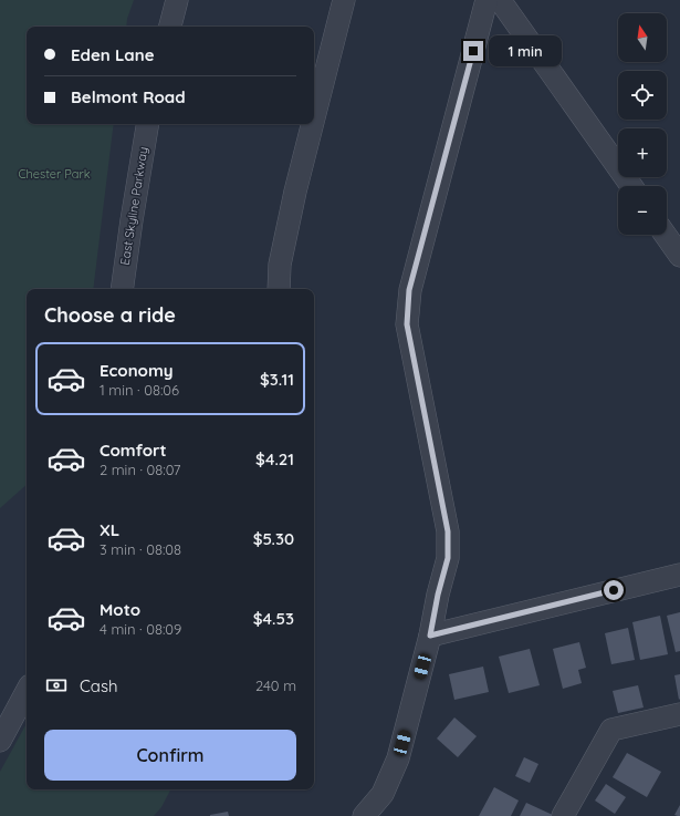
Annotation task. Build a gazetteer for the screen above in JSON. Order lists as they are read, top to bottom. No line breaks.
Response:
{"streets":{"street":["East Skyline Parkway"]},"parks":["Chester Park"],"north":"top","page":{"map_buttons":["+","−"],"banner":["Eden Lane","Belmont Road"],"bubble":"1 min","heading":"Choose a ride","list":[{"name":"Economy","note":"1 min · 08:06","value":"$3.11"},{"name":"Comfort","note":"2 min · 08:07","value":"$4.21"},{"name":"XL","note":"3 min · 08:08","value":"$5.30"},{"name":"Moto","note":"4 min · 08:09","value":"$4.53"}],"pay":["Cash","240 m"],"buttons":"Confirm"}}
